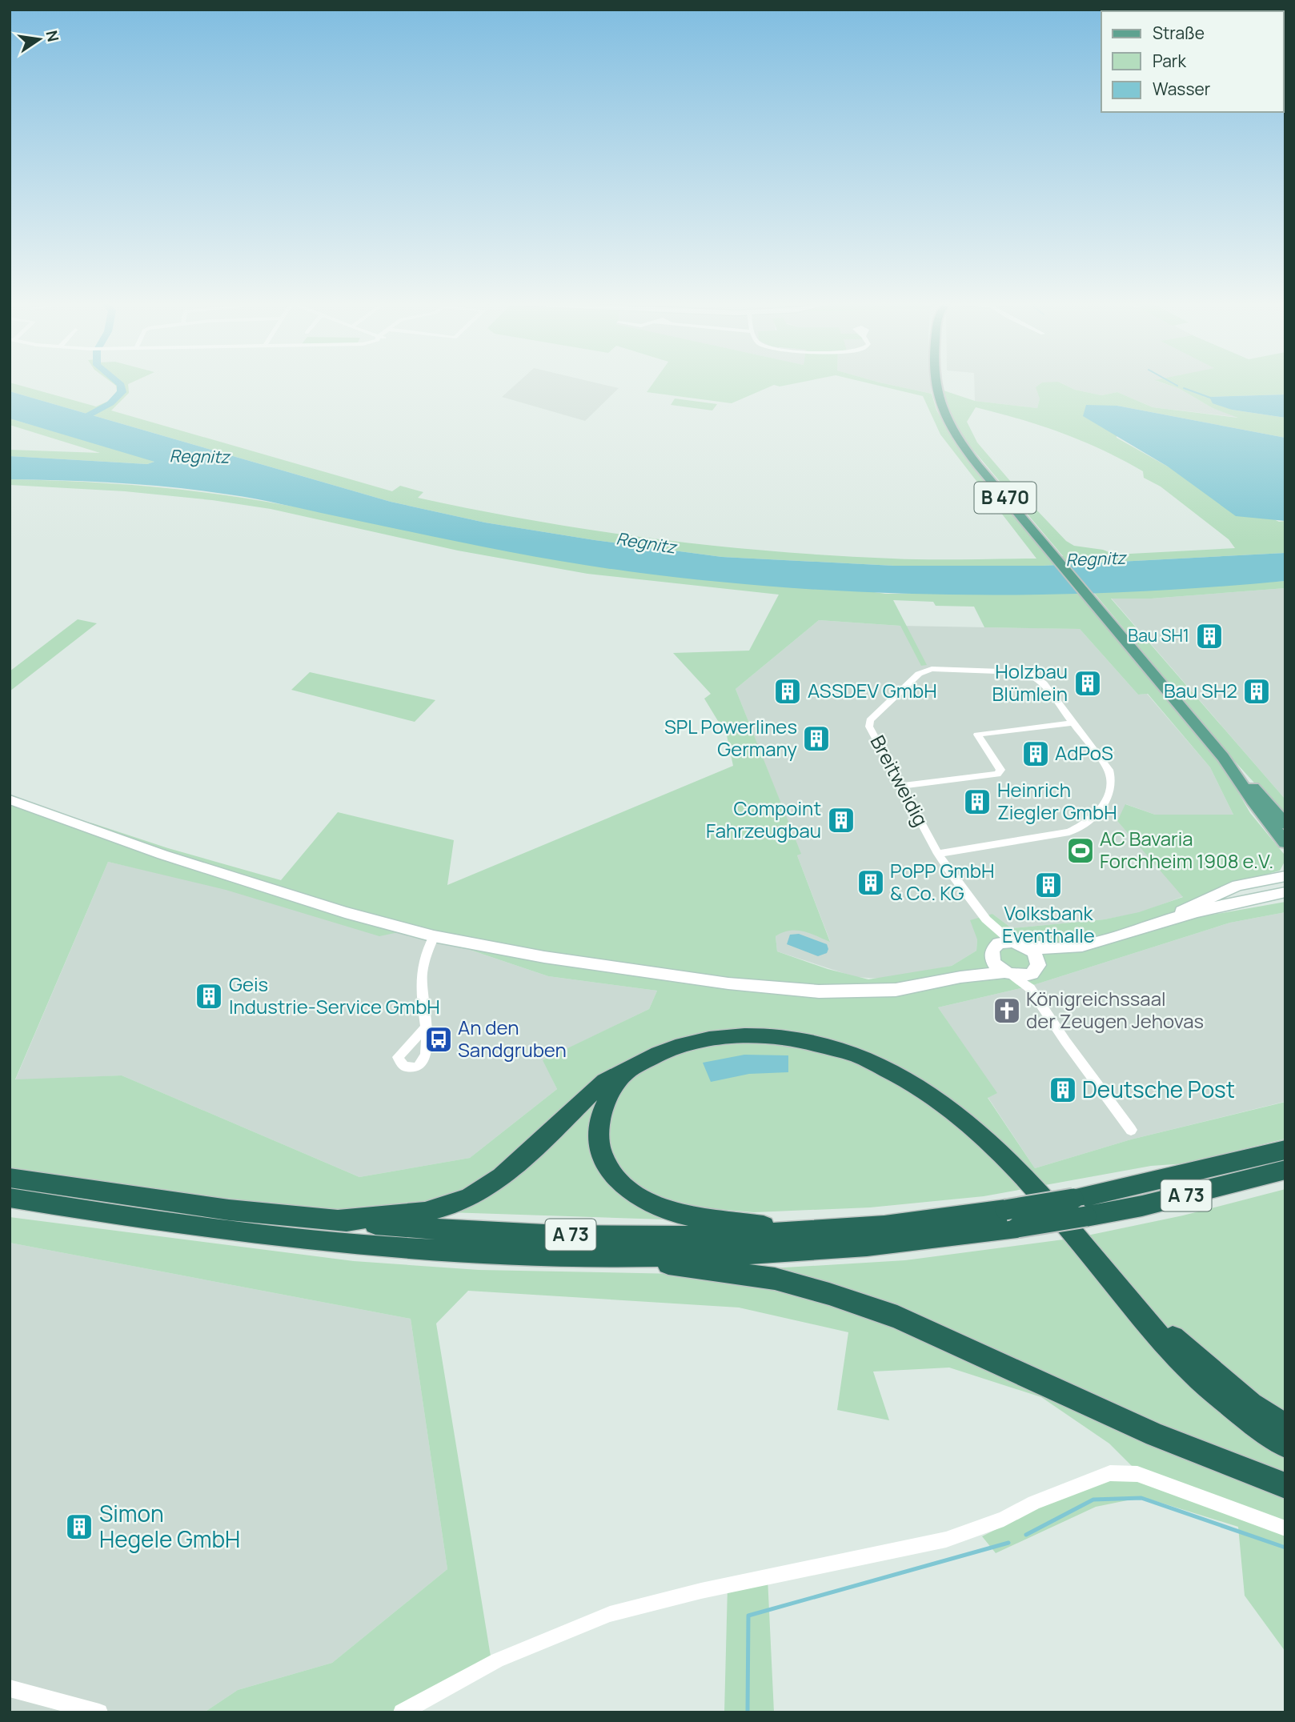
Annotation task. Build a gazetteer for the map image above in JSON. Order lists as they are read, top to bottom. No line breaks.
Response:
{"streets":{"highway":["A 73"],"main road":["B 470"],"street":["Breitweidig"]},"water":["Regnitz"],"places":{"building":["Bau SH1","Holzbau Blümlein","ASSDEV GmbH","Bau SH2","SPL Powerlines Germany","AdPoS","Heinrich Ziegler GmbH","Compoint Fahrzeugbau","PoPP GmbH & Co. KG","Volksbank Eventhalle","Geis Industrie-Service GmbH","Deutsche Post","Simon Hegele GmbH"],"sports":["AC Bavaria Forchheim 1908 e.V."],"church":["Königreichssaal der Zeugen Jehovas"],"bus stop":["An den Sandgruben"]},"legend":["Straße","Park","Wasser"],"north":"right"}
